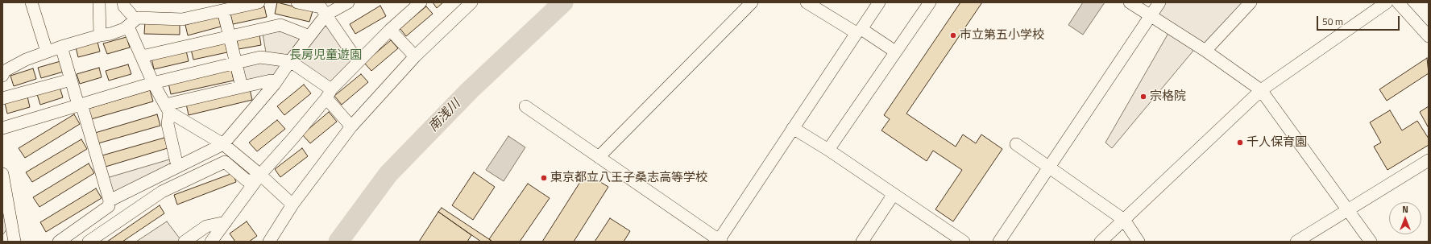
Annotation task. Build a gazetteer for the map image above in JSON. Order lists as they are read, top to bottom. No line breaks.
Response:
{"water":["南浅川"],"parks":["長房児童遊園"],"places":["市立第五小学校","宗格院","千人保育園","東京都立八王子桑志高等学校"],"scale_bar":"50 m","north":"top"}
